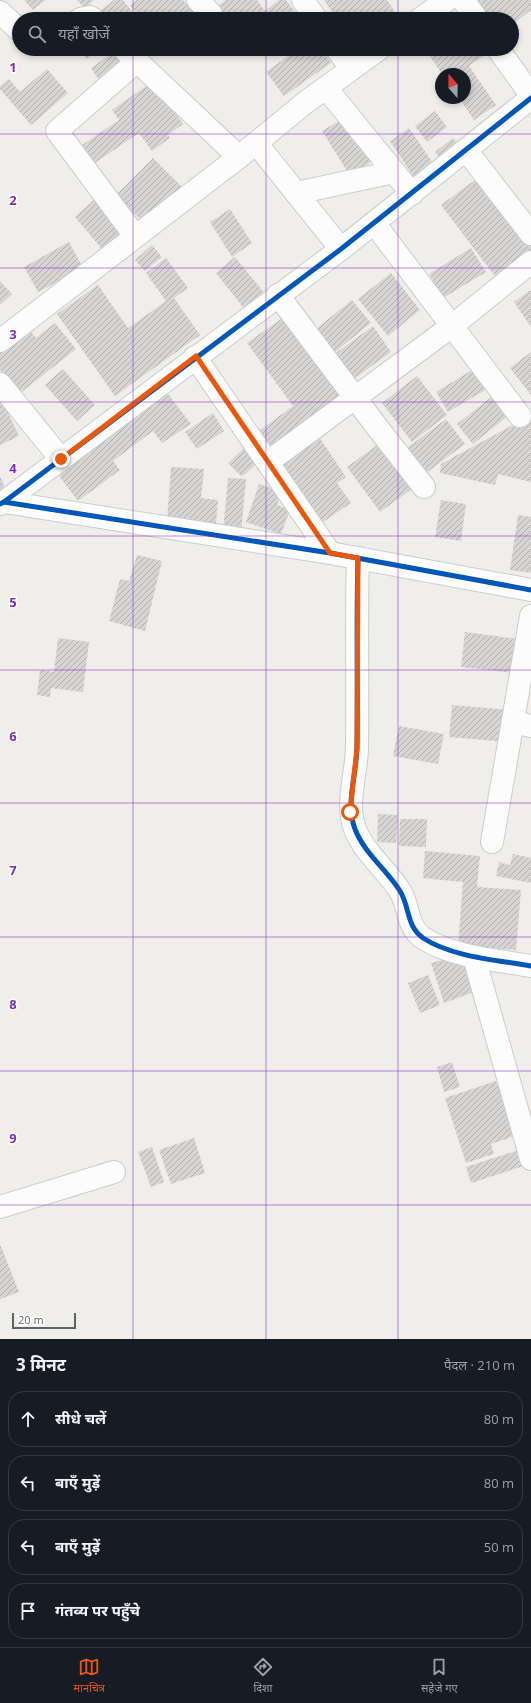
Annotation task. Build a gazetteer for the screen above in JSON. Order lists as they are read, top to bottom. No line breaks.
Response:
{"scale_bar":"20 m","north":"top","page":{"search":"यहाँ खोजें","scale":"20 m","heading":["3 मिनट","पैदल · 210 m"],"list":[["सीधे चलें","80 m"],["बाएँ मुड़ें","80 m"],["बाएँ मुड़ें","50 m"],"गंतव्य पर पहुँचे"],"nav":["मानचित्र","दिशा","सहेजे गए"]},"grid":{"rows":["1","2","3","4","5","6","7","8","9"]}}
